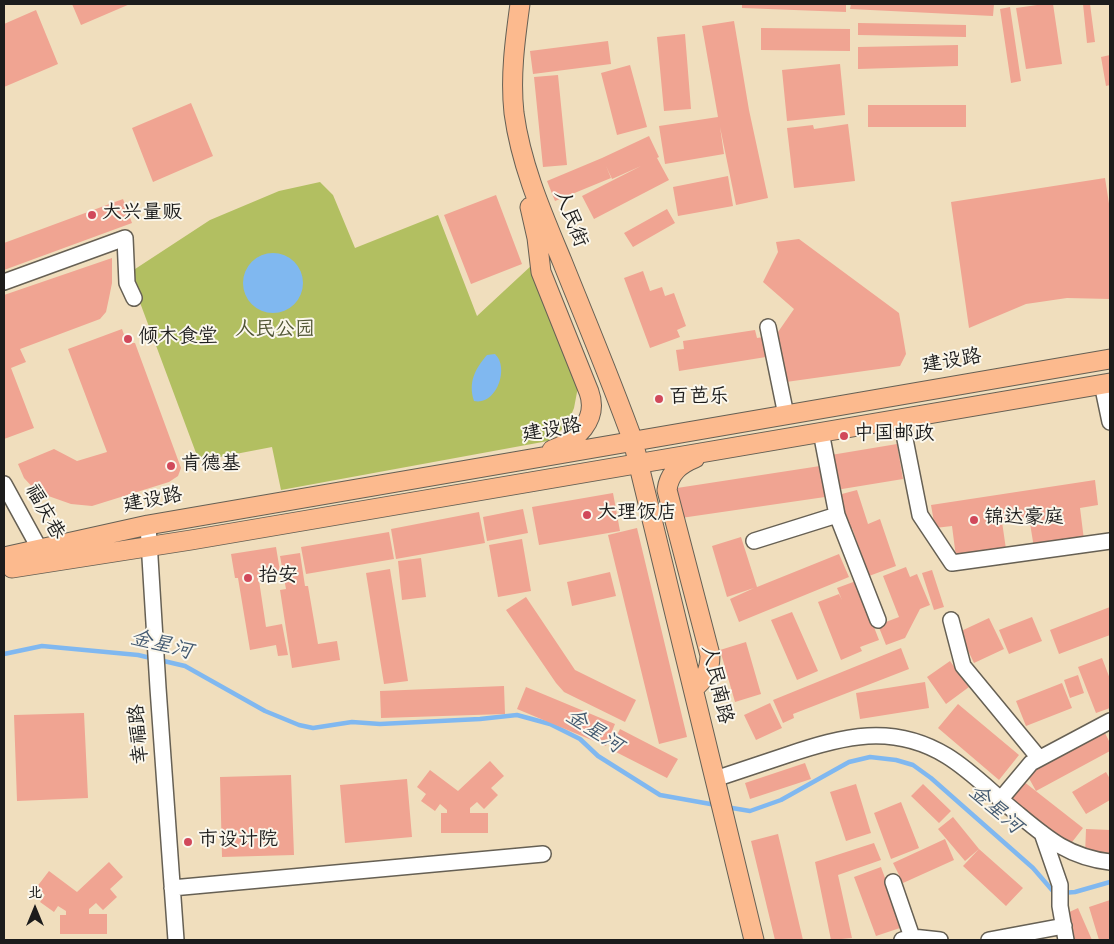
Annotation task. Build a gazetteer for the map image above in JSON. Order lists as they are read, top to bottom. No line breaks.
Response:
{"streets":{"main road":["人民街","建设路","人民南路"],"street":["福庆巷","幸福路"]},"crossings":[["人民街","建设路"],["人民街","人民南路"],["建设路","福庆巷"],["建设路","人民南路"],["建设路","幸福路"]],"water":["金星河"],"parks":["人民公园"],"places":["大兴量贩","倾木食堂","百芭乐","中国邮政","肯德基","大理饭店","锦达豪庭","抬安","市设计院"],"north":"top"}
